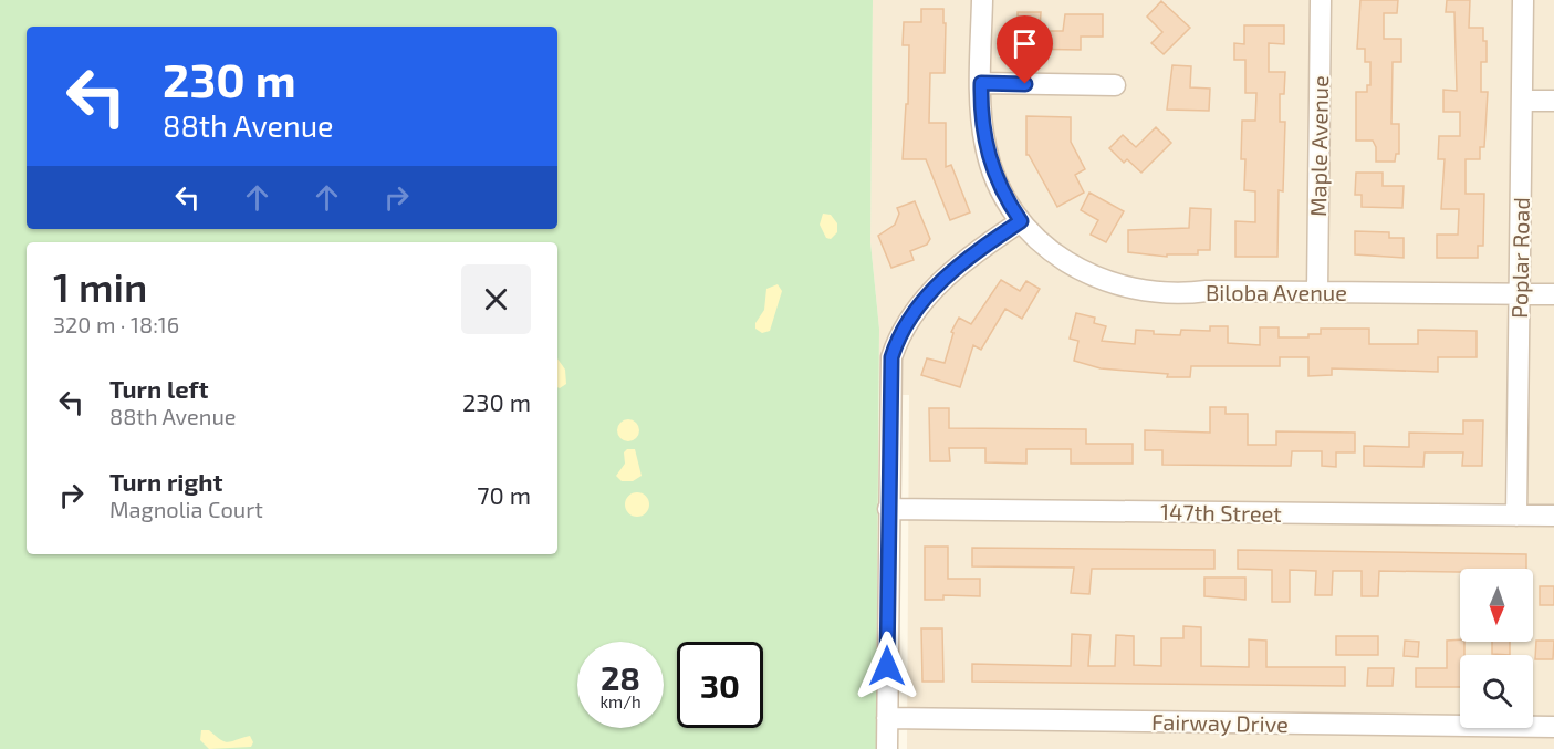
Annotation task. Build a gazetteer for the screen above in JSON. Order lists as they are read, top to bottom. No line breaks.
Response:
{"streets":{"street":["Maple Avenue","Poplar Road","Biloba Avenue","147th Street","Fairway Drive"]},"crossings":[["Maple Avenue","Biloba Avenue"],["Poplar Road","Biloba Avenue"],["Poplar Road","147th Street"]],"north":"bottom","page":{"turn":["230 m","88th Avenue"],"heading":["1 min","320 m · 18:16"],"list":[{"name":"Turn left","note":"88th Avenue","value":"230 m"},{"name":"Turn right","note":"Magnolia Court","value":"70 m"}],"speed":"28 km/h","limit":"30"}}
